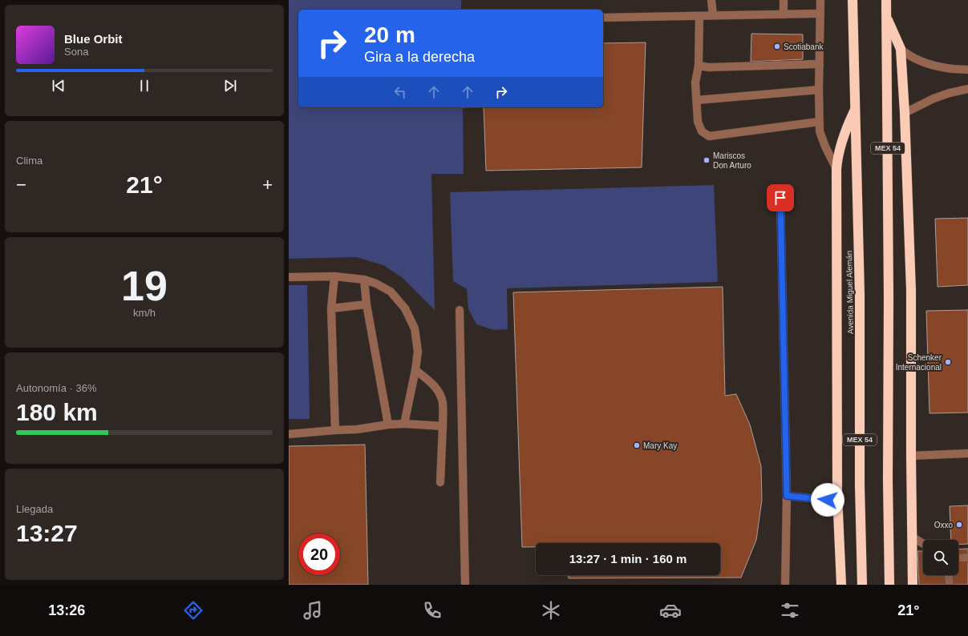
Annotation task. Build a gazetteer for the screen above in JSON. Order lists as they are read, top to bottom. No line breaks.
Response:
{"streets":{"highway":["MEX 54","Avenida Miguel Alemán"]},"places":["Scotiabank","Mariscos Don Arturo","Schenker Internacional","Mary Kay","Oxxo"],"page":{"turn":["20 m","Gira a la derecha"],"song":["Blue Orbit","Sona"],"tile":["Clima",["19","km/h"],["Autonomía · 36%","180 km"],["Llegada","13:27"]],"heat":["−","21°","+"],"limit":"20","trip":"13:27 · 1 min · 160 m","tabs":["13:26","21°"]}}
